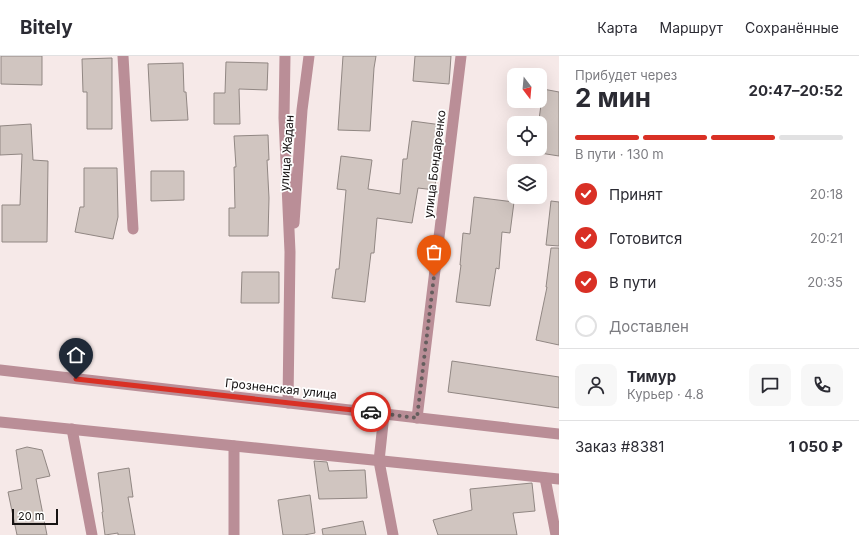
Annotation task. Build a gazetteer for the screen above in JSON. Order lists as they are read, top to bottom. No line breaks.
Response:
{"streets":{"street":["улица Жадан","улица Бондаренко","Грозненская улица"]},"crossings":[["улица Бондаренко","Грозненская улица"]],"scale_bar":"20 m","north":"bottom","page":{"header":"Bitely","nav":["Карта","Маршрут","Сохранённые"],"heading":["2 мин","Прибудет через","20:47–20:52"],"panel":["Тимур","Курьер · 4.8","Заказ #8381","1 050 ₽"],"bar":"В пути · 130 m","list":[["Принят","20:18"],["Готовится","20:21"],["В пути","20:35"],"Доставлен"],"scale":"20 m"}}
